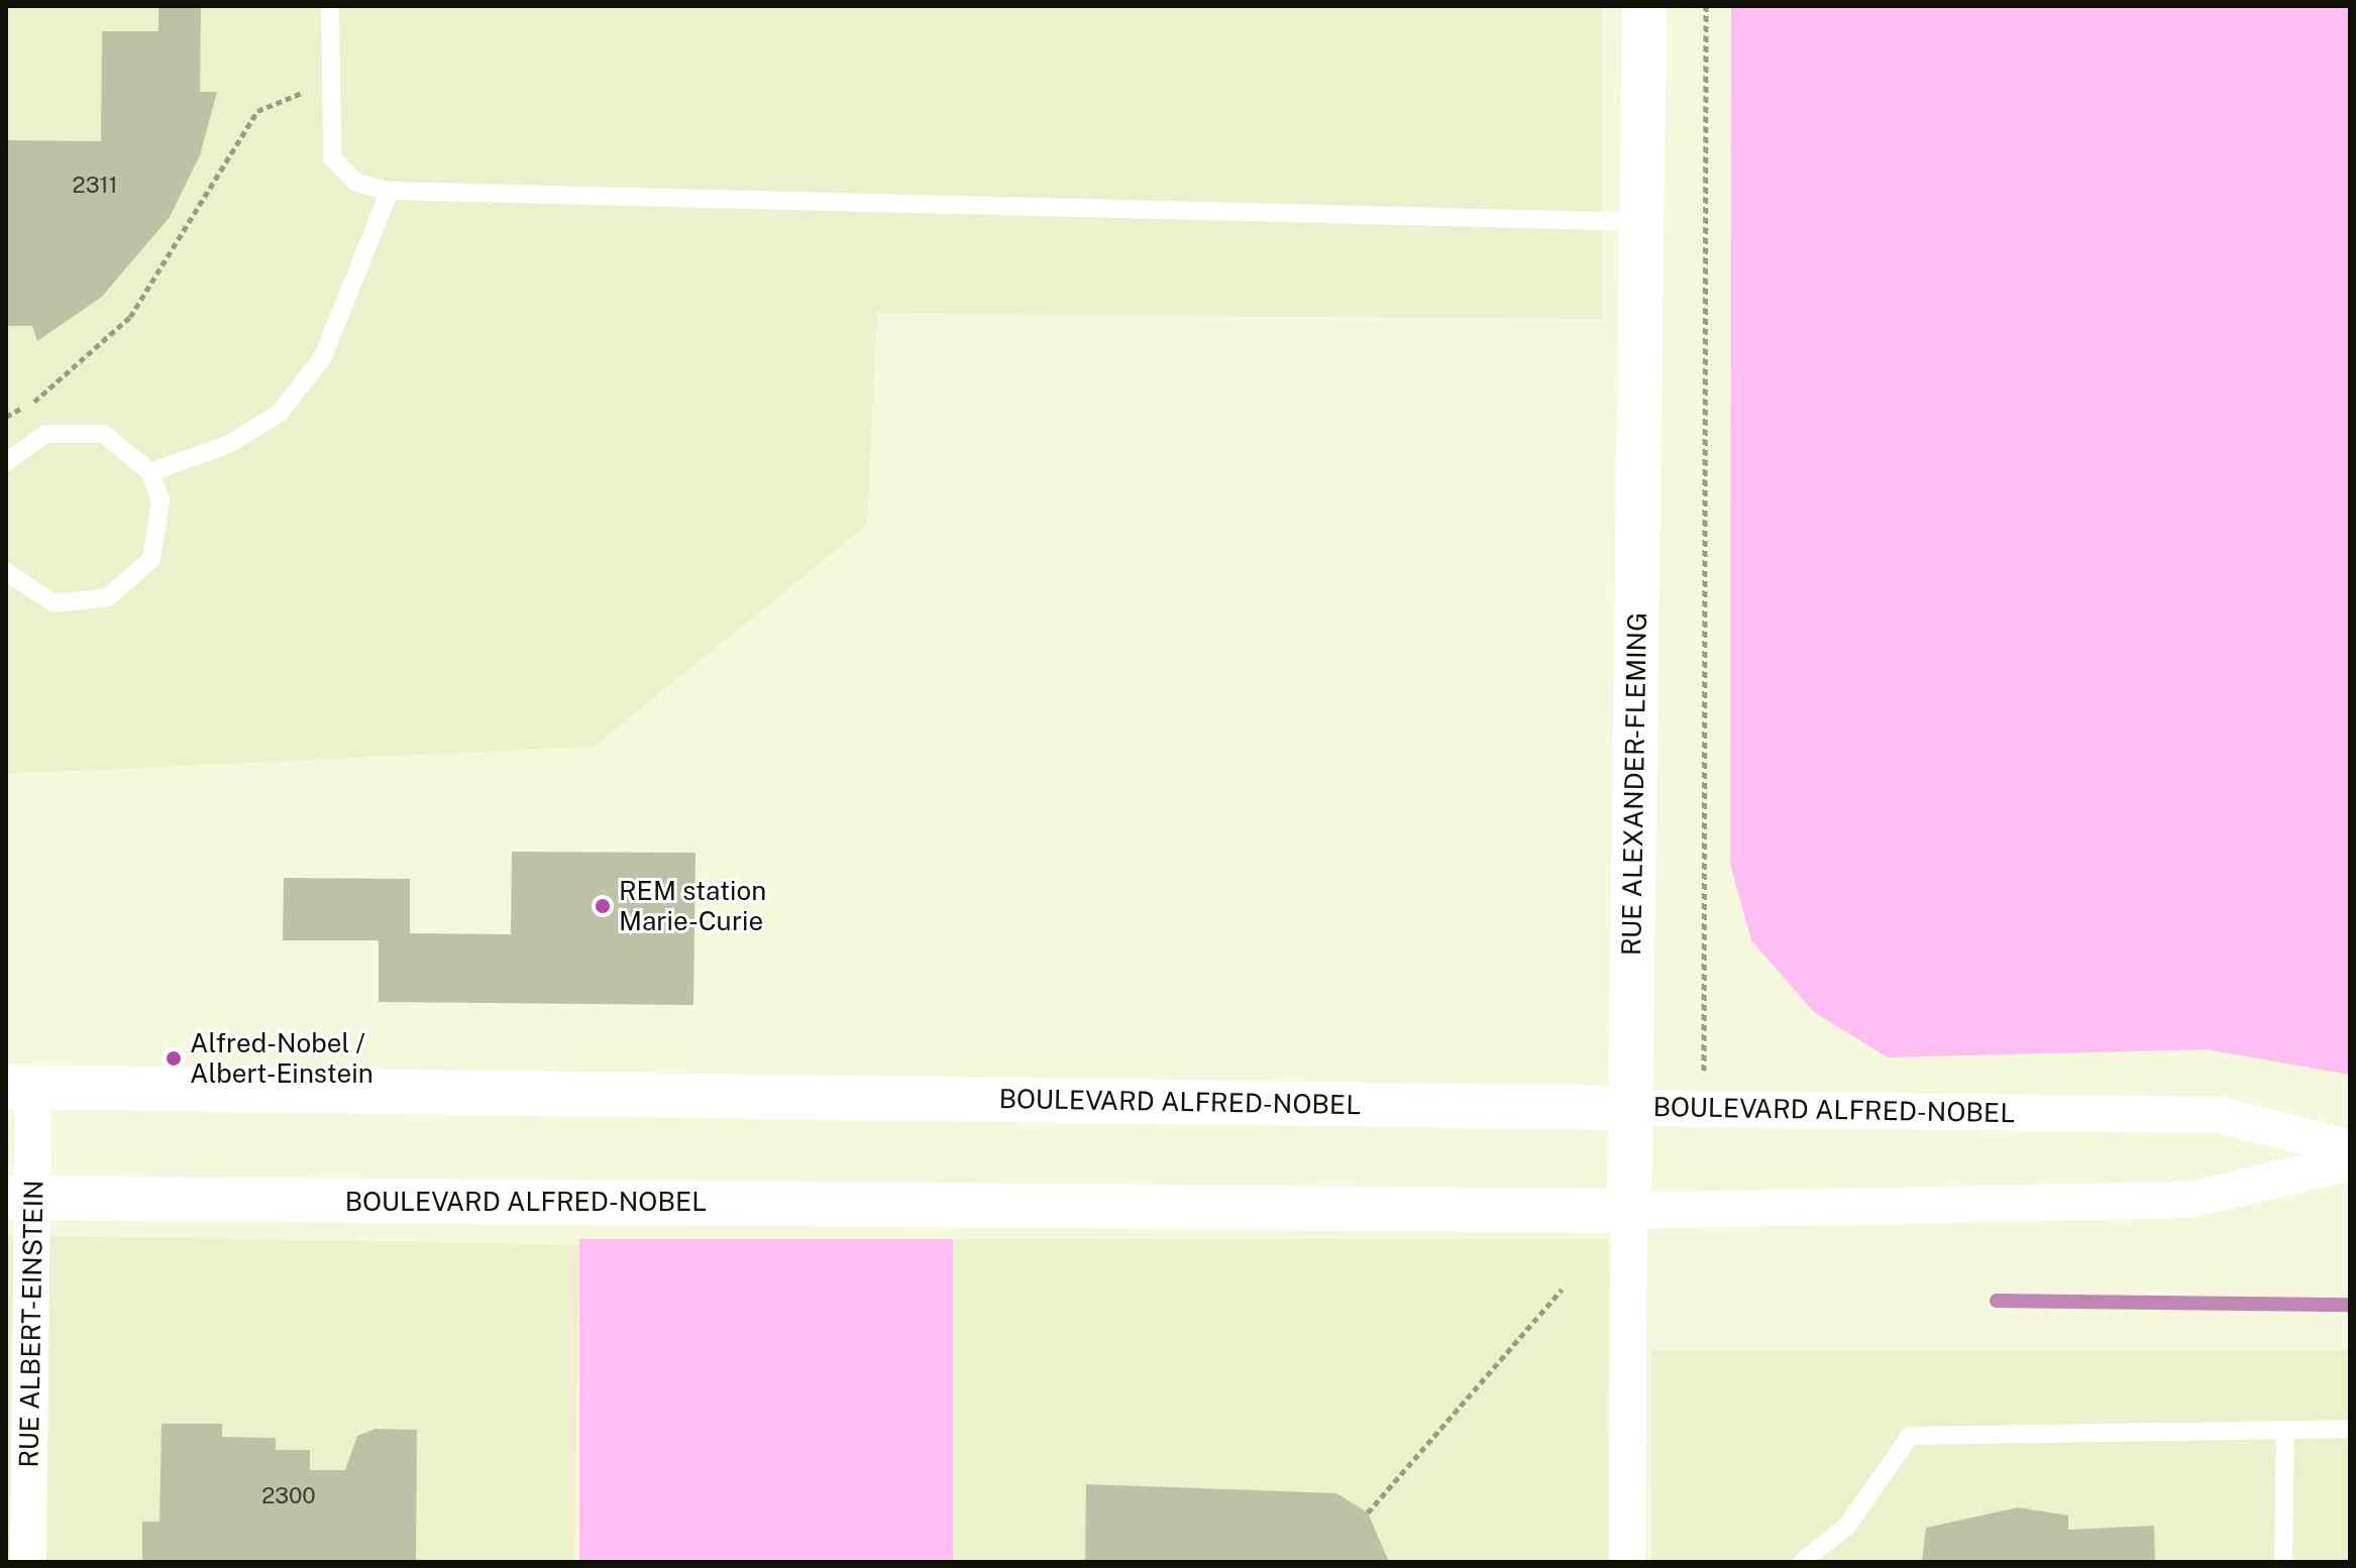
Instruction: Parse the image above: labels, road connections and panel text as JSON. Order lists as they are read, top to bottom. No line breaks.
{"streets":{"street":["RUE ALEXANDER-FLEMING","BOULEVARD ALFRED-NOBEL","RUE ALBERT-EINSTEIN"]},"crossings":[["RUE ALEXANDER-FLEMING","BOULEVARD ALFRED-NOBEL"],["BOULEVARD ALFRED-NOBEL","RUE ALBERT-EINSTEIN"]],"places":["REM station Marie-Curie","Alfred-Nobel / Albert-Einstein"],"house_numbers":["2311","2300"]}
